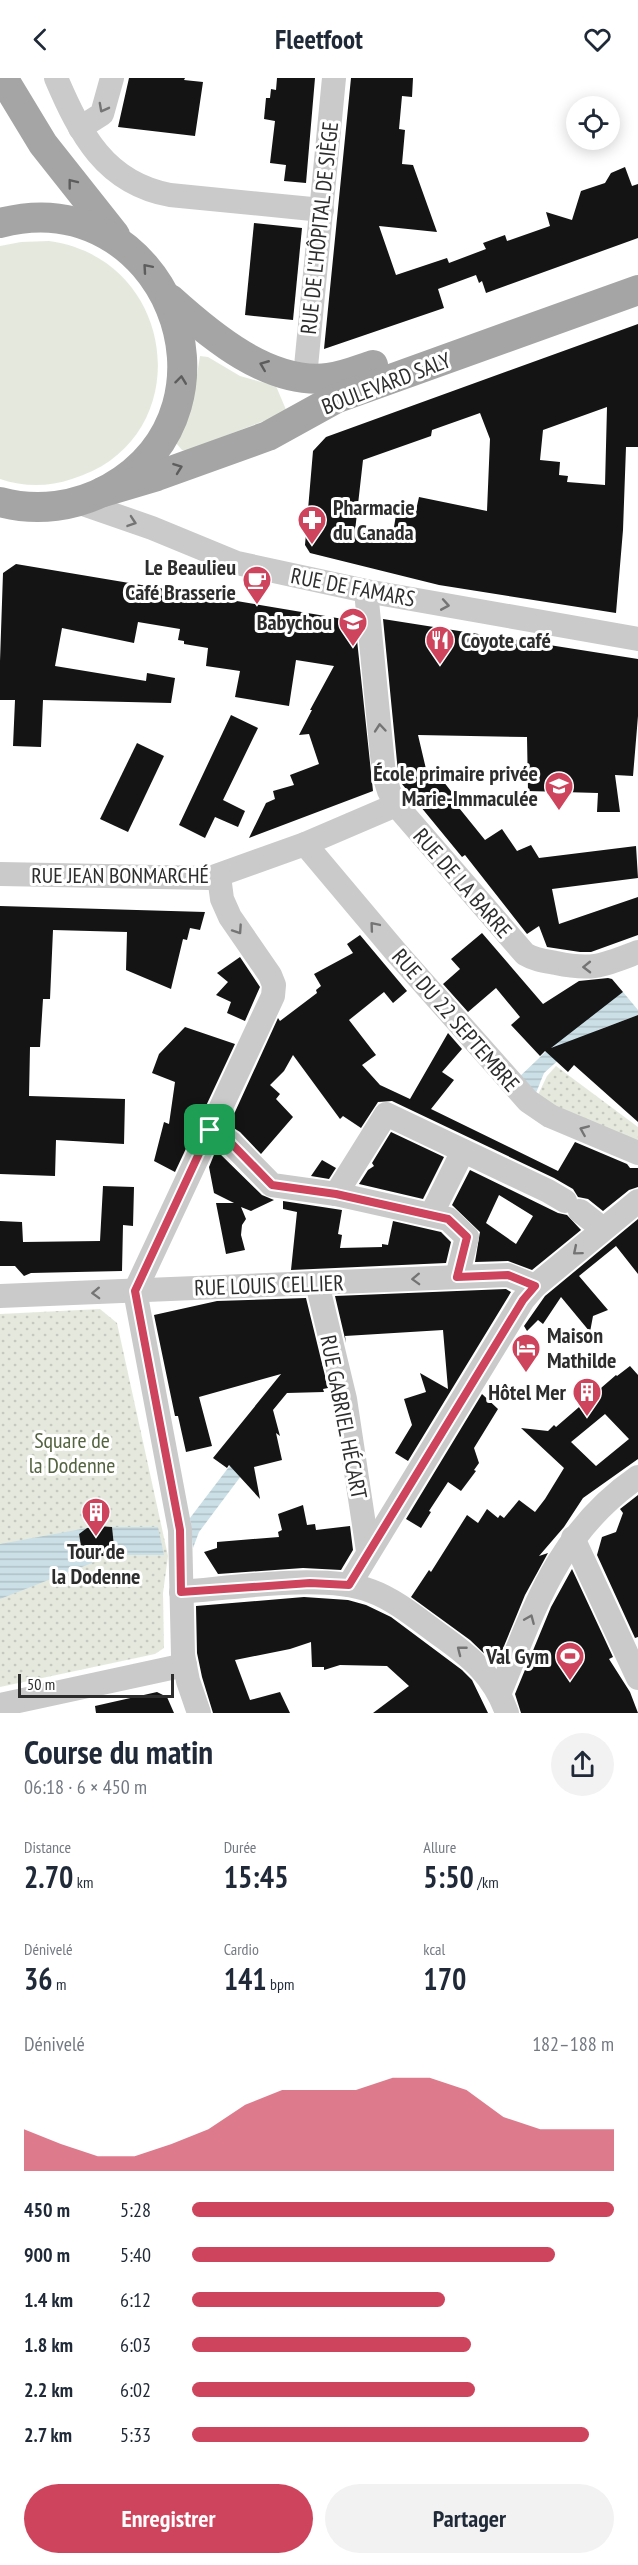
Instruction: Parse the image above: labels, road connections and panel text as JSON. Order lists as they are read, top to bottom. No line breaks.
{"streets":{"main road":["BOULEVARD SALY"],"street":["RUE DE L'HÔPITAL DE SIÈGE","RUE DE FAMARS","RUE JEAN BONMARCHÉ","RUE DE LA BARRE","RUE DU 22 SEPTEMBRE","RUE LOUIS CELLIER","RUE GABRIEL HÉCART"]},"crossings":[["RUE DE L'HÔPITAL DE SIÈGE","BOULEVARD SALY"],["BOULEVARD SALY","RUE DE FAMARS"],["RUE DE FAMARS","RUE DE LA BARRE"],["RUE JEAN BONMARCHÉ","RUE DE LA BARRE"],["RUE JEAN BONMARCHÉ","RUE DU 22 SEPTEMBRE"],["RUE LOUIS CELLIER","RUE GABRIEL HÉCART"]],"one_way":["RUE DE FAMARS","RUE DE LA BARRE"],"parks":["Square de la Dodenne"],"places":{"pharmacy":["Pharmacie du Canada"],"cafe":["Le Beaulieu Café Brasserie"],"school or university":["Babychou","École primaire privée Marie-Immaculée"],"restaurant":["Coyote café"],"hotel":["Maison Mathilde"],"building":["Hôtel Mer","Tour de la Dodenne"],"sports":["Val Gym"]},"scale_bar":"50 m","page":{"header":"Fleetfoot","scale":"50 m","heading":["Course du matin","06:18 · 6 × 450 m"],"stats":[["Distance","2.70 km"],["Durée","15:45"],["Allure","5:50 /km"],["Dénivelé","36 m"],["Cardio","141 bpm"],["kcal","170"]],"chart":["Dénivelé","182–188 m"],"list":[{"name":"450 m","note":"5:28"},{"name":"900 m","note":"5:40"},{"name":"1.4 km","note":"6:12"},{"name":"1.8 km","note":"6:03"},{"name":"2.2 km","note":"6:02"},{"name":"2.7 km","note":"5:33"}],"buttons":["Enregistrer","Partager"]}}
